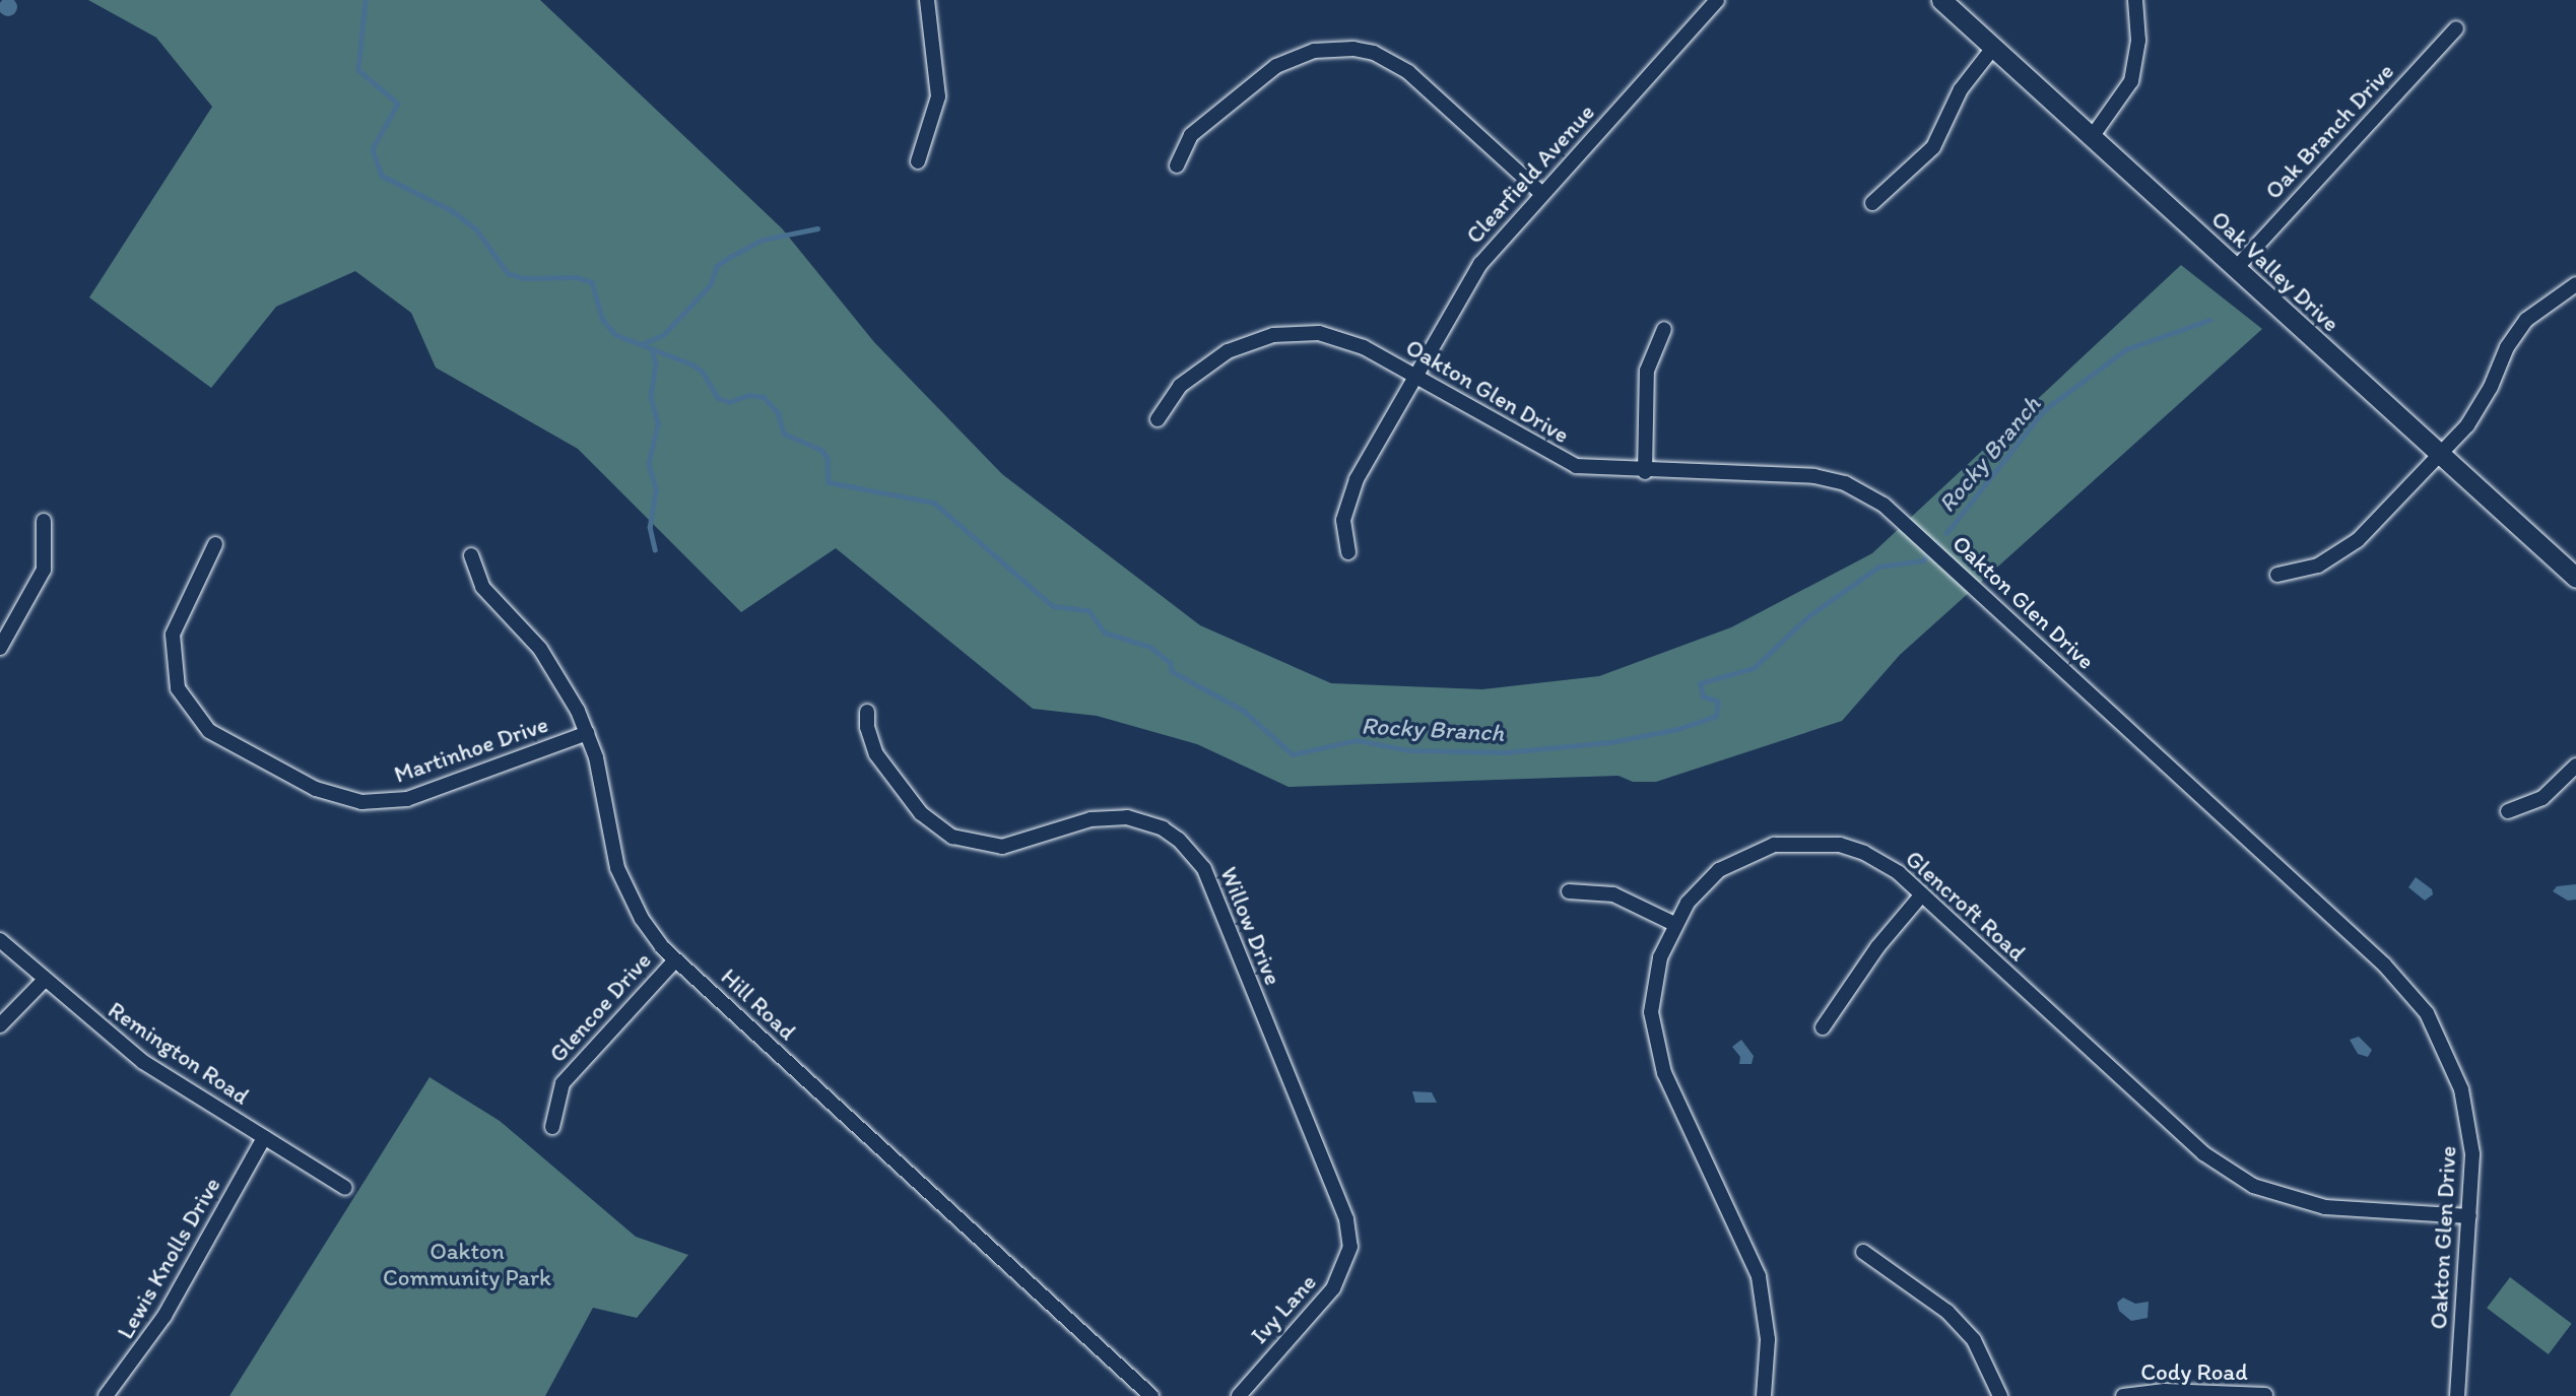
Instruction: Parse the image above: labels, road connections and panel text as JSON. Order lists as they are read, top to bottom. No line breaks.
{"streets":{"street":["Oak Branch Drive","Clearfield Avenue","Oak Valley Drive","Oakton Glen Drive","Martinhoe Drive","Glencroft Road","Willow Drive","Hill Road","Glencoe Drive","Remington Road","Lewis Knolls Drive","Ivy Lane","Cody Road"]},"crossings":[["Oak Branch Drive","Oak Valley Drive"],["Clearfield Avenue","Oakton Glen Drive"],["Oakton Glen Drive","Glencroft Road"],["Martinhoe Drive","Hill Road"],["Willow Drive","Ivy Lane"],["Hill Road","Glencoe Drive"],["Remington Road","Lewis Knolls Drive"]],"water":["Rocky Branch"],"parks":["Oakton Community Park"]}
